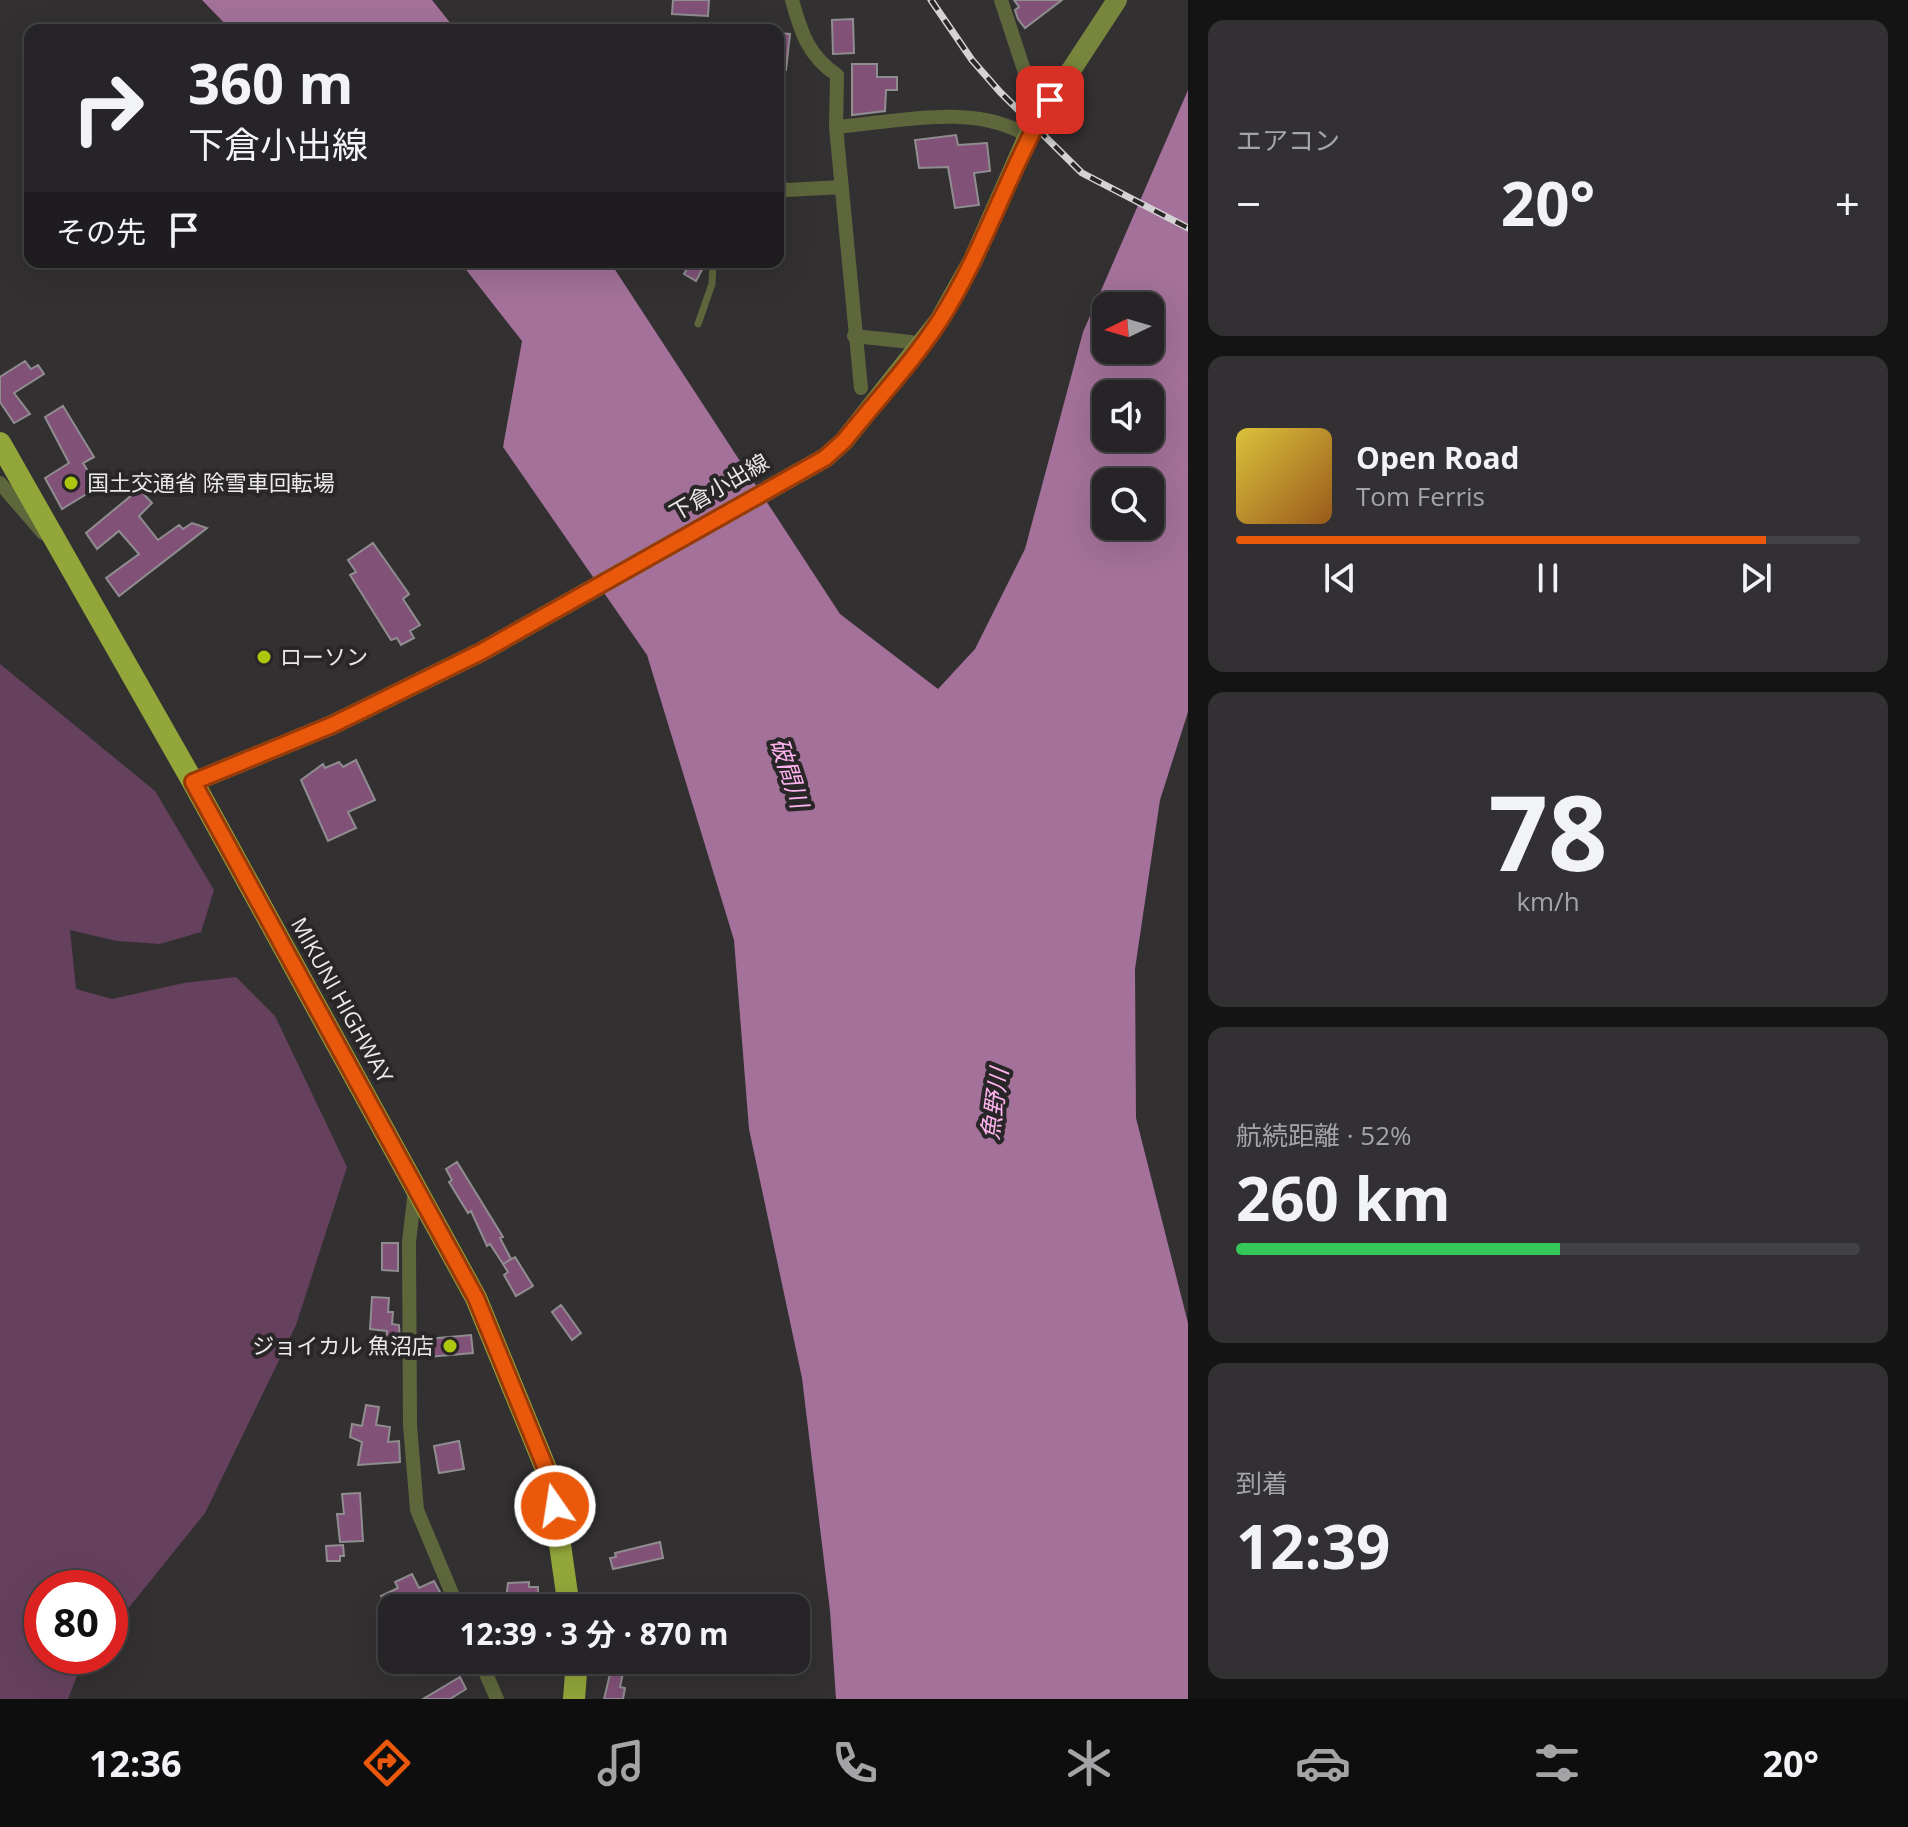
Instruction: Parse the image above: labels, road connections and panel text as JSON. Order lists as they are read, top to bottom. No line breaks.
{"streets":{"highway":["MIKUNI HIGHWAY"],"main road":["下倉小出線"]},"crossings":[["下倉小出線","MIKUNI HIGHWAY"]],"water":["破間川","魚野川"],"places":["国土交通省 除雪車回転場","ローソン","ジョイカル 魚沼店"],"north":"left","page":{"tile":["エアコン",["78","km/h"],["航続距離 · 52%","260 km"],["到着","12:39"]],"turn":["360 m","下倉小出線"],"heat":["−","20°","+"],"then":"その先","song":["Open Road","Tom Ferris"],"limit":"80","trip":"12:39 · 3 分 · 870 m","tabs":["12:36","20°"]}}
